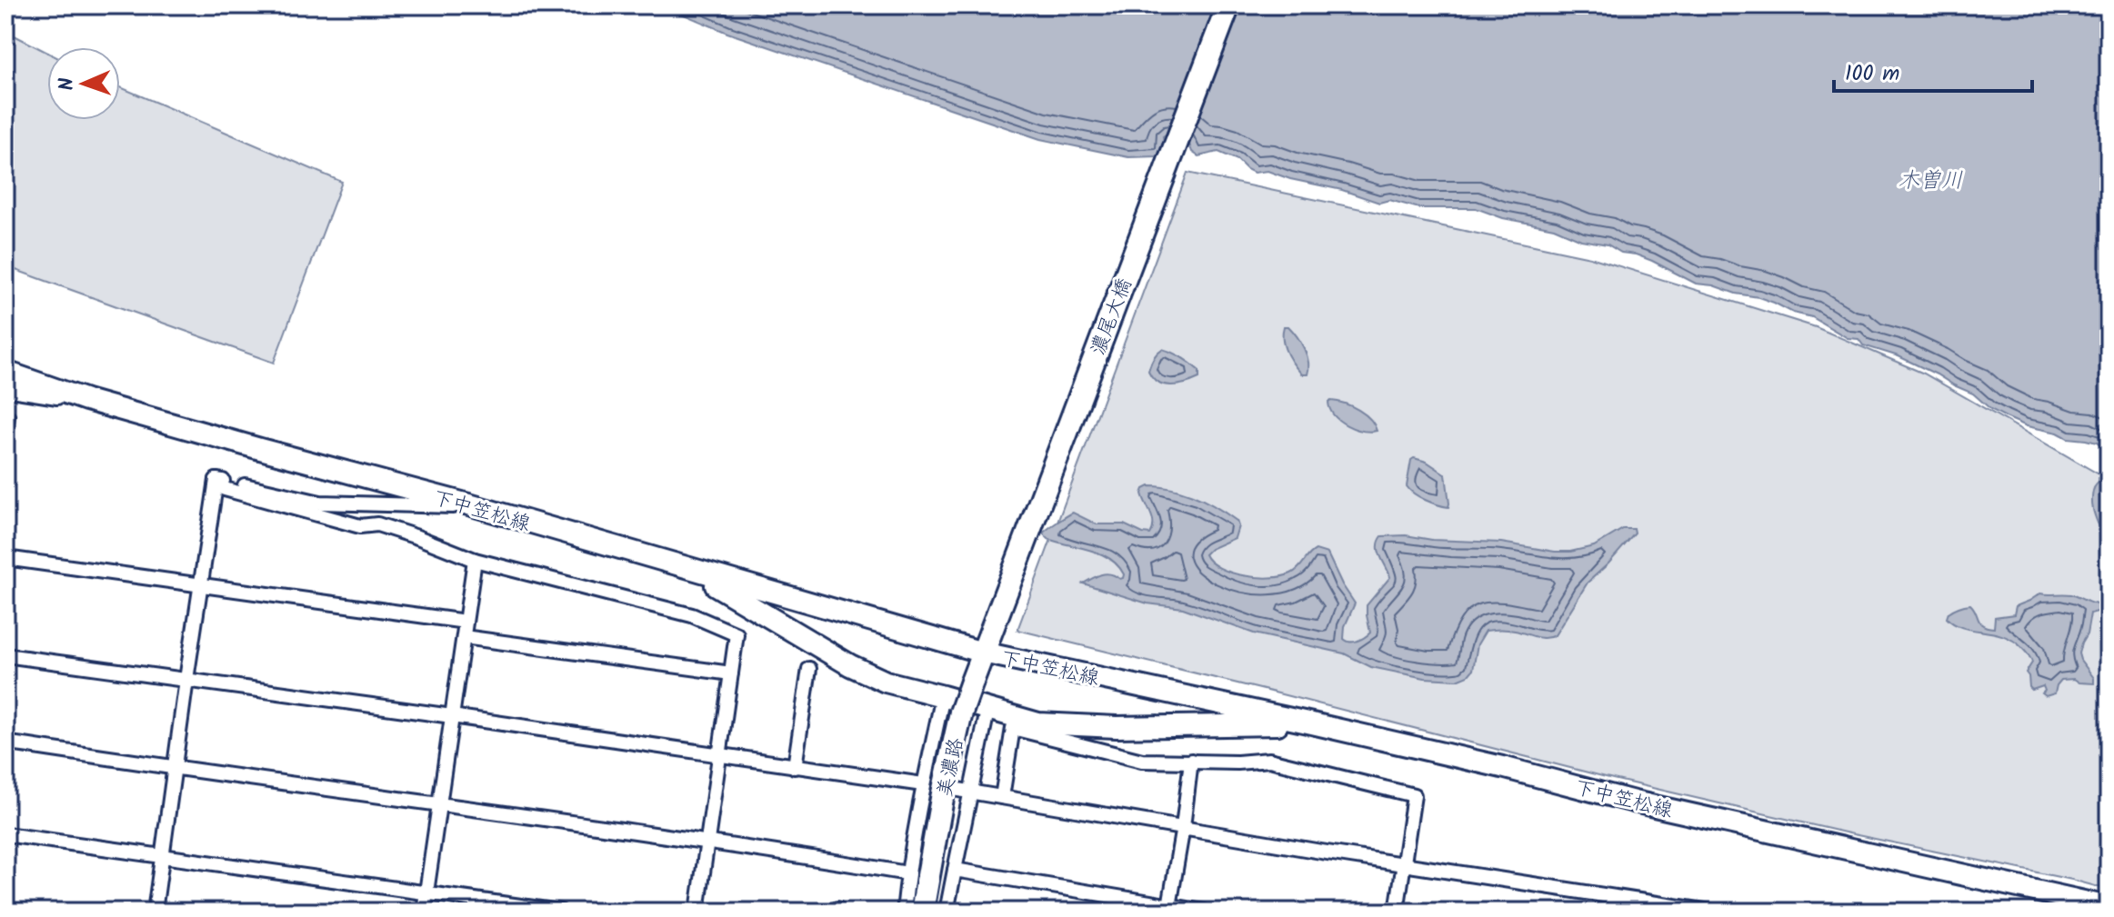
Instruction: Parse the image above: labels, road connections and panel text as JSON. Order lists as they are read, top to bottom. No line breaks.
{"streets":{"main road":["濃尾大橋","下中笠松線","美濃路"]},"crossings":[["濃尾大橋","美濃路"],["下中笠松線","美濃路"]],"water":["木曽川"],"scale_bar":"100 m","north":"left"}
